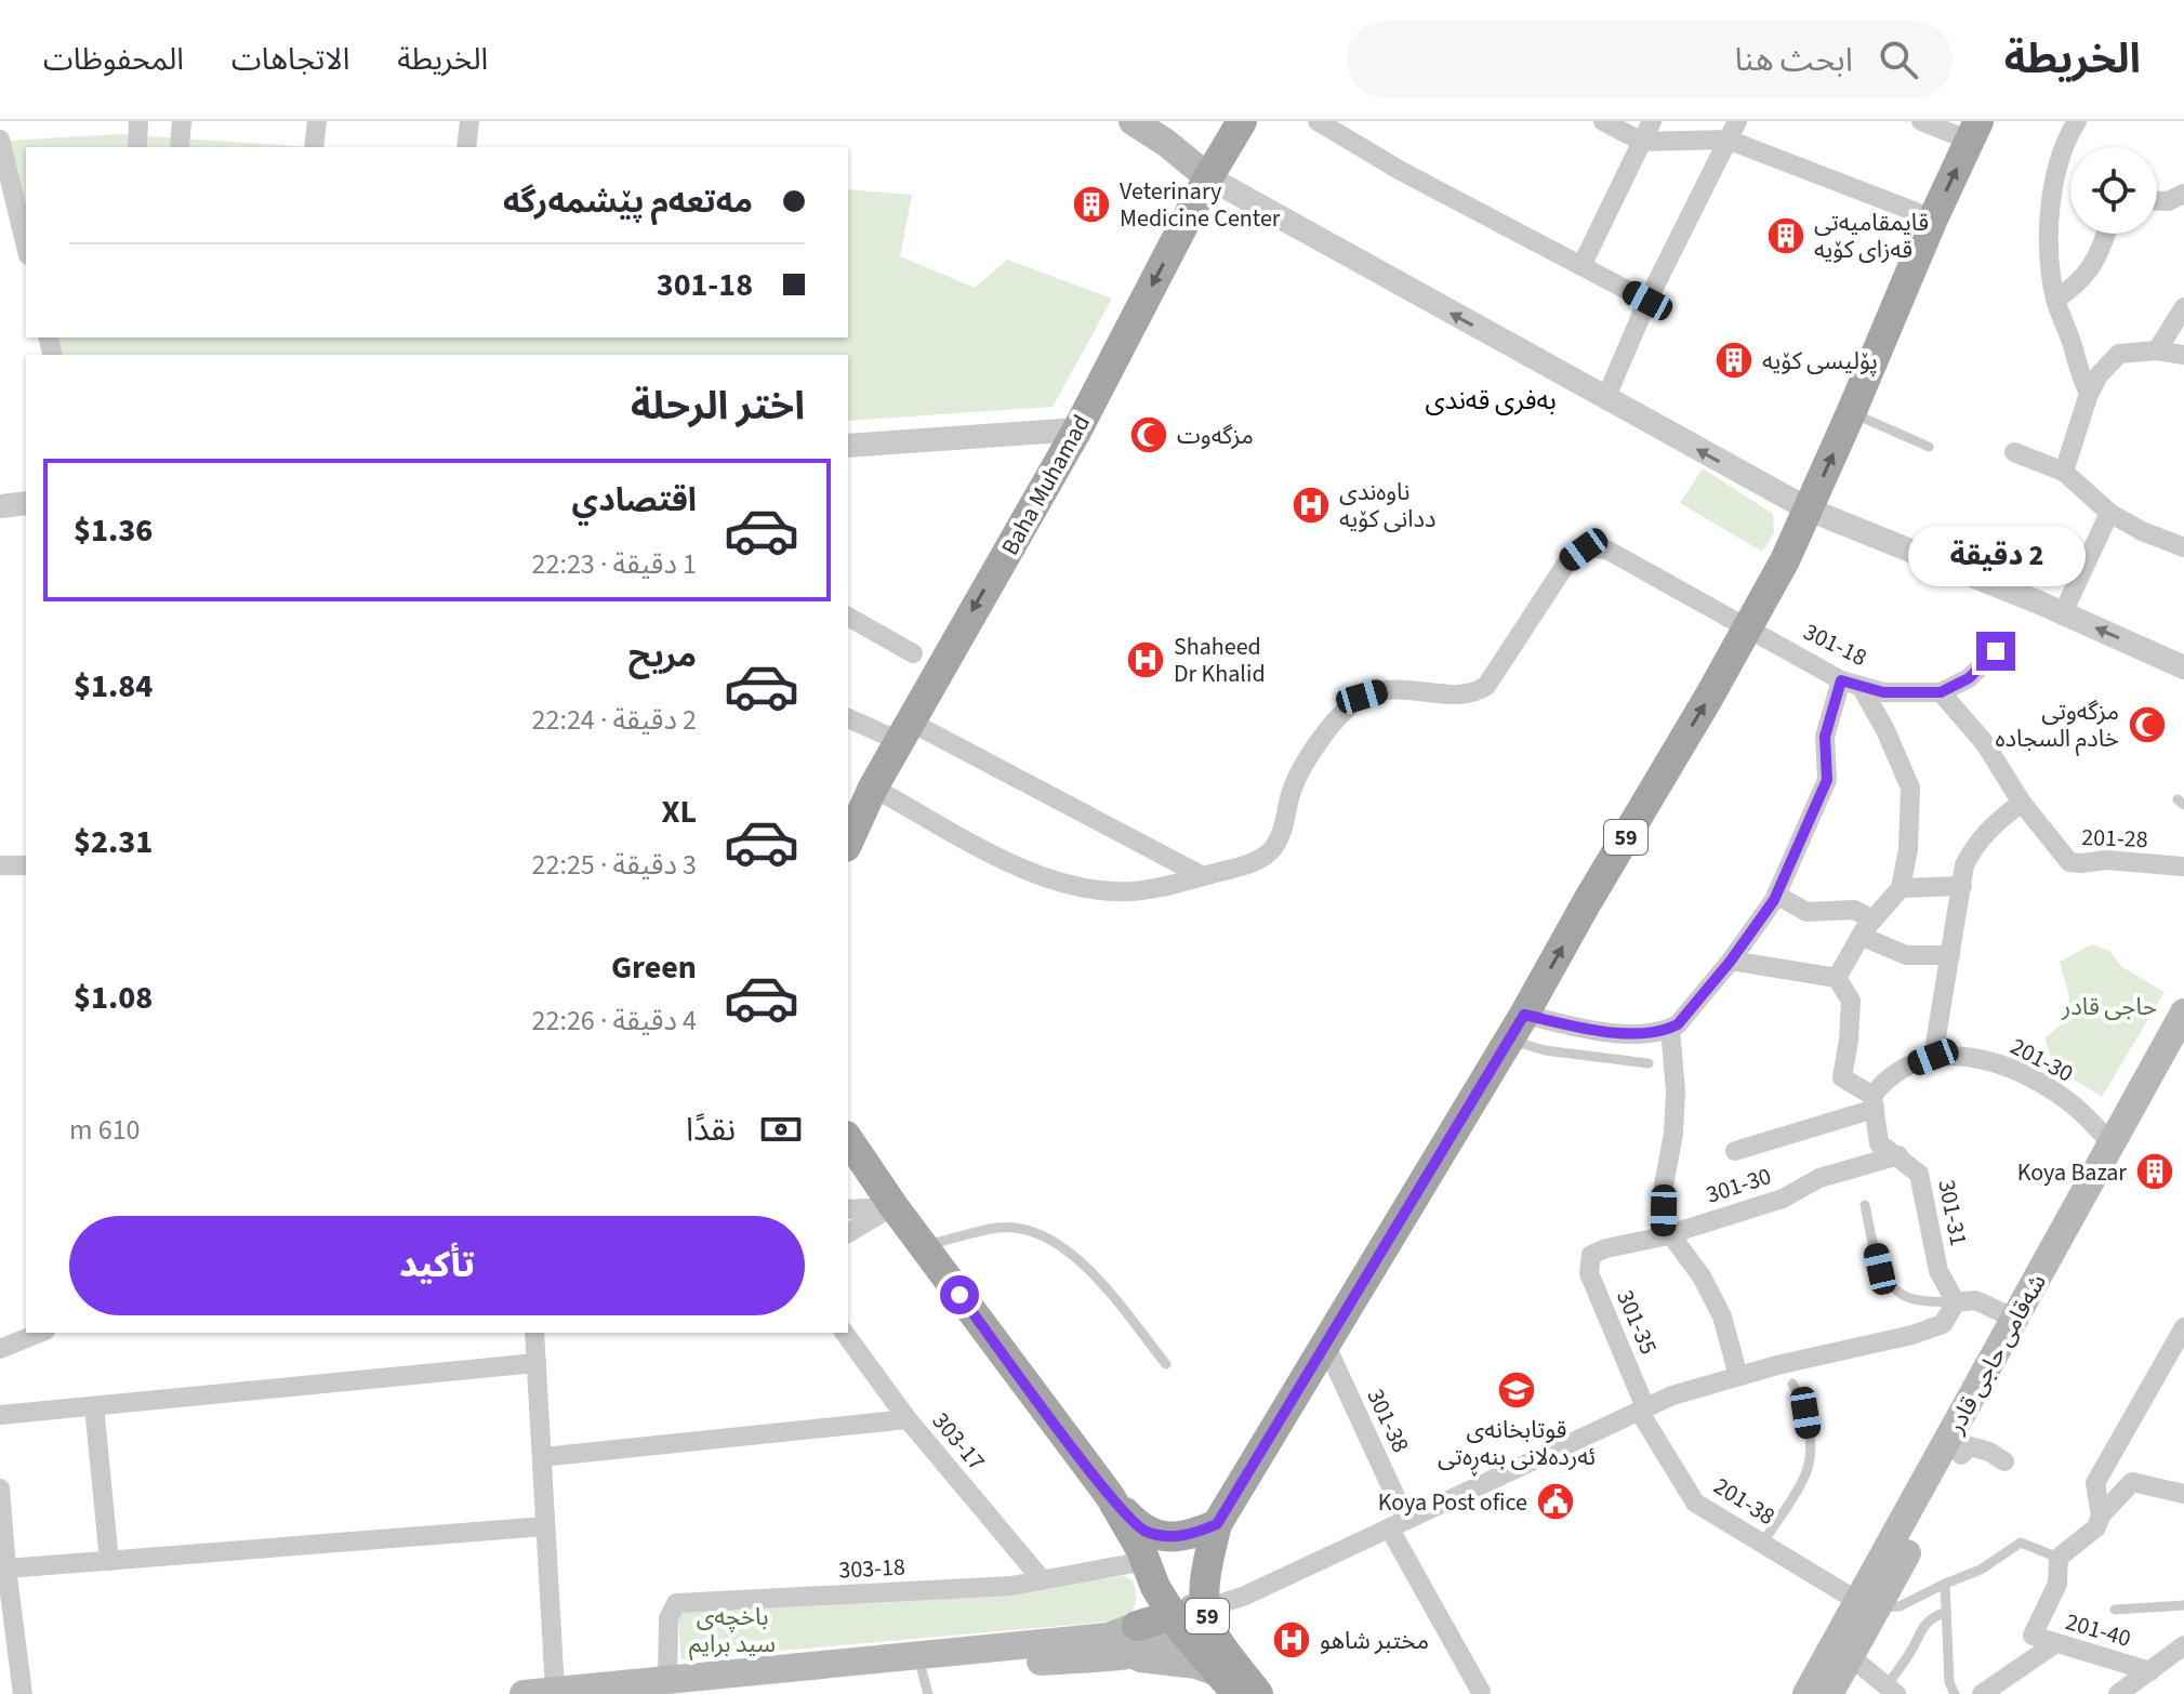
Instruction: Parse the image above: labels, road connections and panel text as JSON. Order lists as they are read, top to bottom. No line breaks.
{"streets":{"main road":["Baha Muhamad","59","شەقامی حاجی قادر"],"street":["301-18","201-28","201-30","301-30","301-31","301-35","301-38","303-17","201-38","303-18","201-40"]},"crossings":[["301-18","59"],["301-18","201-28"],["59","301-38"],["59","303-18"],["201-30","شەقامی حاجی قادر"],["301-30","301-31"],["301-30","301-35"],["301-35","201-38"],["شەقامی حاجی قادر","201-38"],["303-17","303-18"]],"one_way":["Baha Muhamad"],"districts":["بەفری قەندی"],"parks":["حاجی قادر","باخچه‌ی سید برایم"],"places":{"building":["Veterinary Medicine Center","قایمقامیه‌تی قه‌زای كۆیه‌","پۆلیسی كۆیه‌","Koya Bazar"],"mosque":["مزگه‌وت","مزگه‌وتی خادم السجاده"],"hospital":["ناوەندی ددانی کۆیە","Shaheed Dr Khalid","مختبر شاهو"],"school or university":["قوتابخانه‌ی ئه‌رده‌لانی بنه‌ڕه‌تی"],"public building":["Koya Post ofice"]},"page":{"header":"الخريطة","search":"ابحث هنا","nav":["الخريطة","الاتجاهات","المحفوظات"],"banner":["مەتعەم پێشمەرگە","301-18"],"heading":"اختر الرحلة","list":[{"name":"اقتصادي","note":"1 دقيقة · 22:23","value":"$1.36"},{"name":"مريح","note":"2 دقيقة · 22:24","value":"$1.84"},{"name":"XL","note":"3 دقيقة · 22:25","value":"$2.31"},{"name":"Green","note":"4 دقيقة · 22:26","value":"$1.08"}],"bubble":"2 دقيقة","pay":["نقدًا","610 m"],"buttons":"تأكيد"}}
